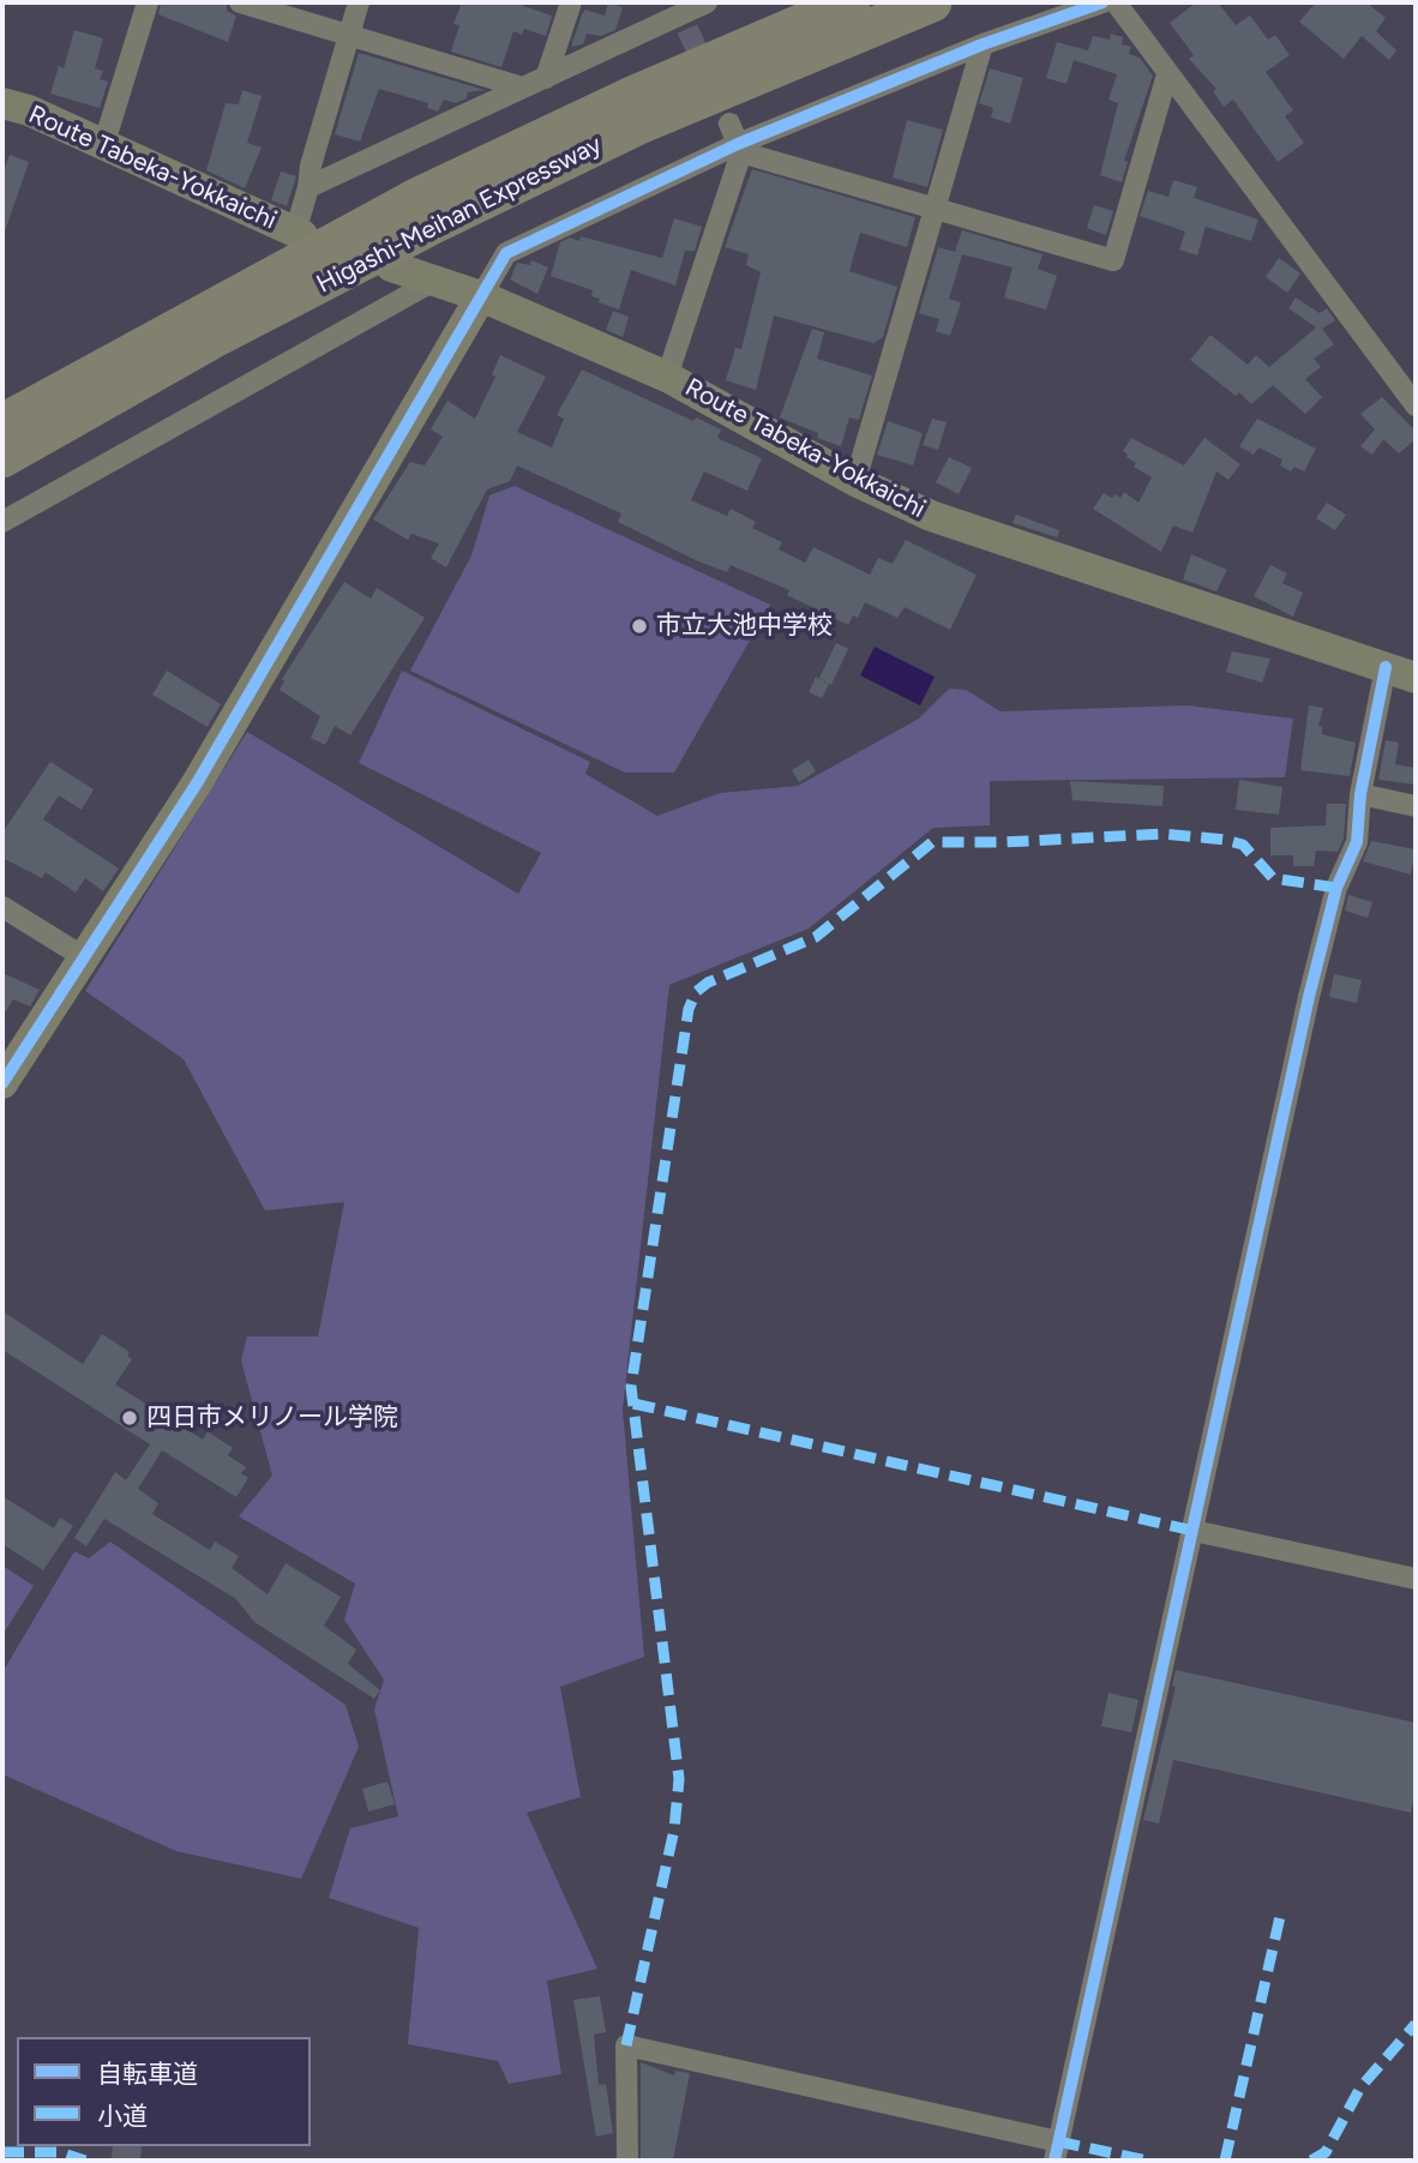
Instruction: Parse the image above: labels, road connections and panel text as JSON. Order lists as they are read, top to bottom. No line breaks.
{"streets":{"highway":["Higashi-Meihan Expressway"],"main road":["Route Tabeka-Yokkaichi"]},"places":["市立大池中学校","四日市メリノール学院"],"legend":["自転車道","小道"]}
